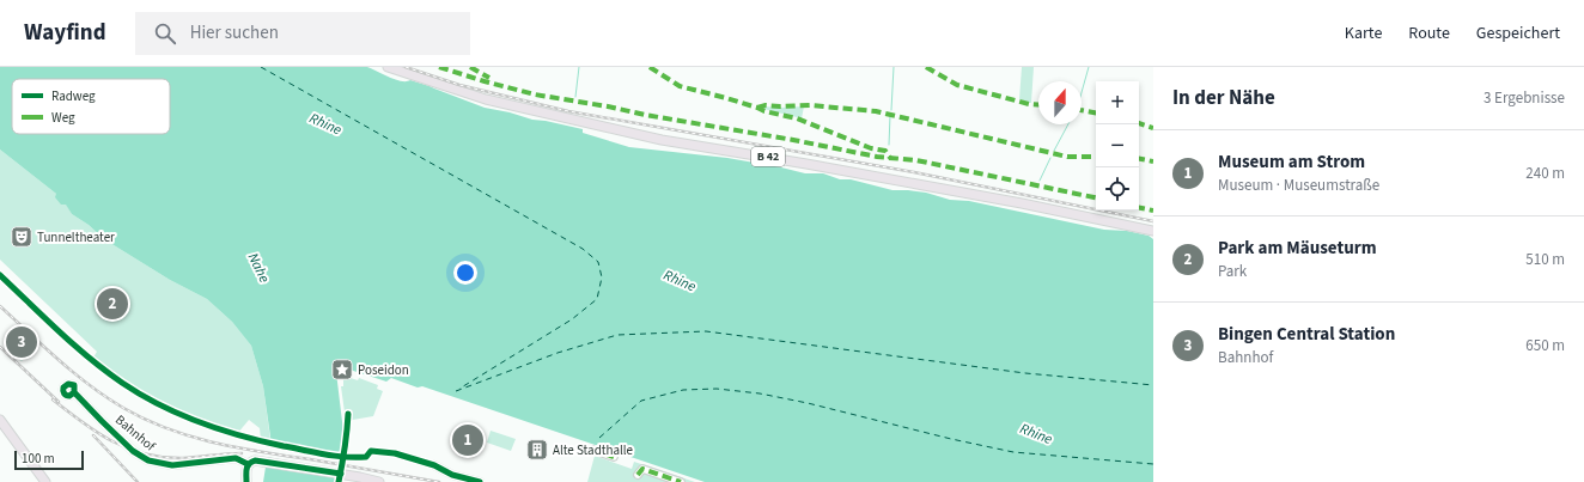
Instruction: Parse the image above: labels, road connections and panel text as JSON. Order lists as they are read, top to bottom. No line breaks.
{"streets":{"main road":["B 42"],"street":["Bahnhof"]},"water":["Rhine","Nahe"],"places":{"theatre":["Tunneltheater"],"place":["Poseidon"],"building":["Alte Stadthalle"]},"legend":["Radweg","Weg"],"scale_bar":"100 m","north":"top","page":{"header":"Wayfind","search":"Hier suchen","nav":["Karte","Route","Gespeichert"],"heading":["In der Nähe","3 Ergebnisse"],"map_buttons":["+","−"],"list":[{"mark":"1","name":"Museum am Strom","note":"Museum · Museumstraße","value":"240 m"},{"mark":"2","name":"Park am Mäuseturm","note":"Park","value":"510 m"},{"mark":"3","name":"Bingen Central Station","note":"Bahnhof","value":"650 m"}],"pins":["2","3","1"],"scale":"100 m"}}
